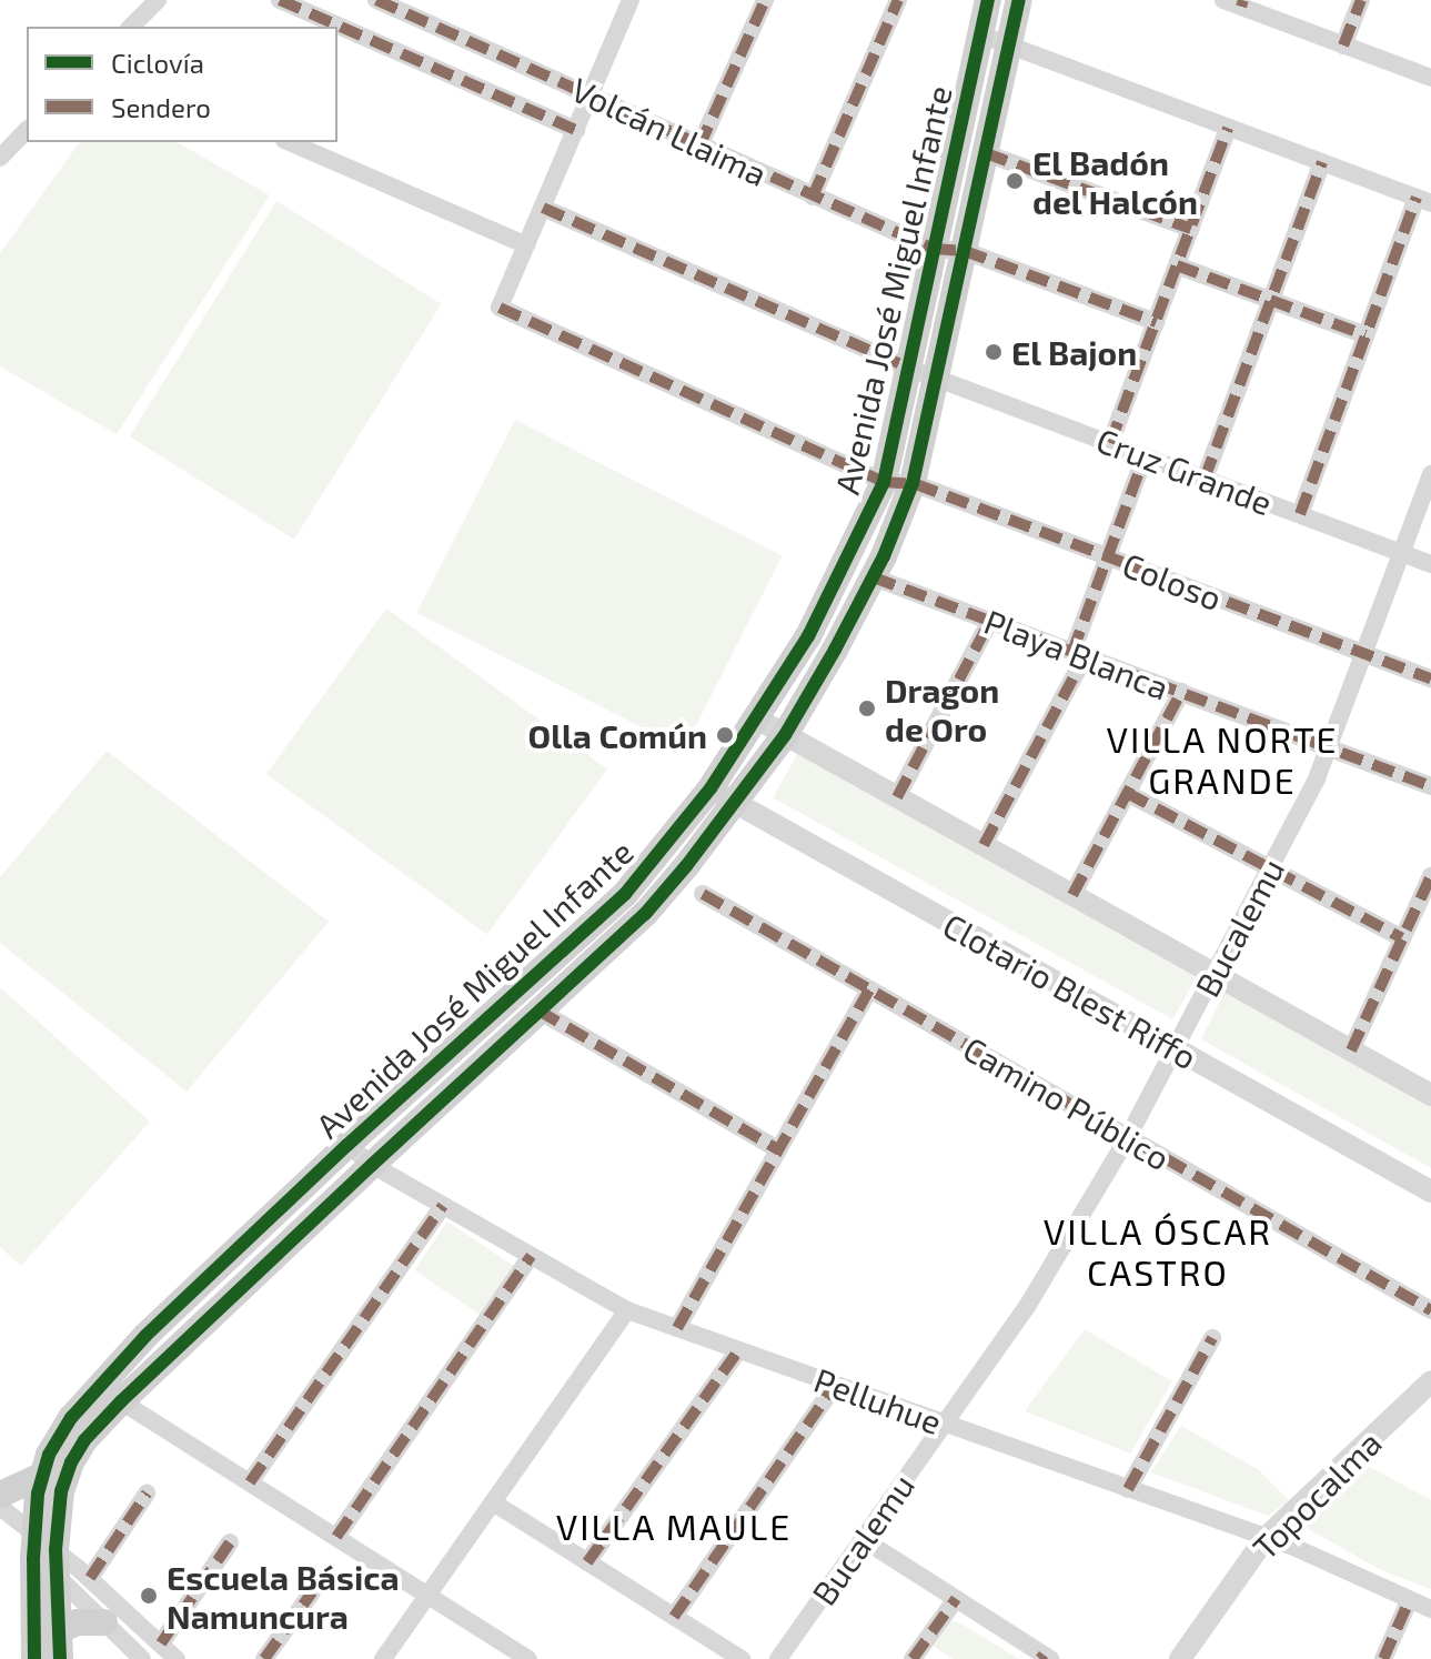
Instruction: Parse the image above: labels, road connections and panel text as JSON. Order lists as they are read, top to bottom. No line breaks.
{"streets":{"main road":["Avenida José Miguel Infante"],"street":["Volcán Llaima","Cruz Grande","Coloso","Playa Blanca","Bucalemu","Clotario Blest Riffo","Camino Público","Pelluhue","Topocalma"]},"crossings":[["Volcán Llaima","Avenida José Miguel Infante"],["Avenida José Miguel Infante","Cruz Grande"],["Avenida José Miguel Infante","Coloso"],["Avenida José Miguel Infante","Playa Blanca"],["Avenida José Miguel Infante","Clotario Blest Riffo"],["Avenida José Miguel Infante","Pelluhue"],["Cruz Grande","Bucalemu"],["Coloso","Bucalemu"],["Playa Blanca","Bucalemu"],["Bucalemu","Clotario Blest Riffo"],["Bucalemu","Camino Público"],["Bucalemu","Pelluhue"],["Pelluhue","Topocalma"]],"districts":["VILLA NORTE GRANDE","VILLA ÓSCAR CASTRO","VILLA MAULE"],"places":["El Badón del Halcón","El Bajon","Dragon de Oro","Olla Común","Escuela Básica Namuncura"],"legend":["Ciclovía","Sendero"]}
